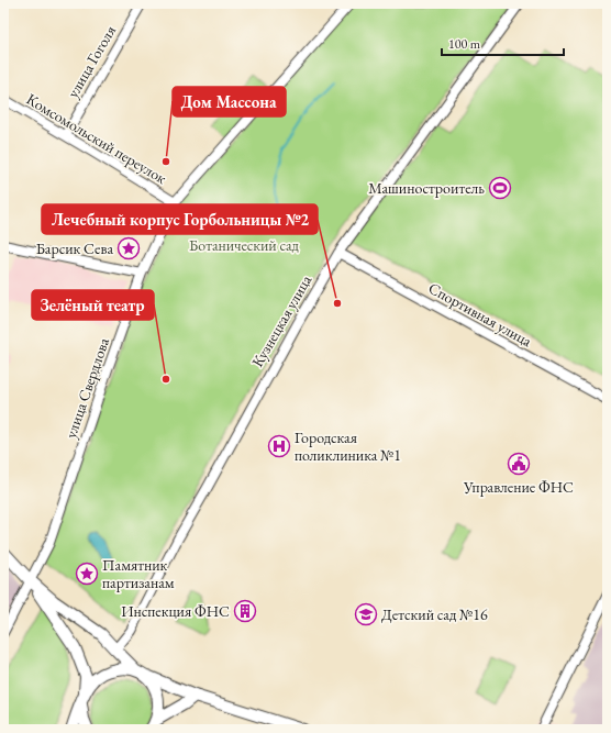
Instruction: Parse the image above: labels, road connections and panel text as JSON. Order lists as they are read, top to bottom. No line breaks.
{"streets":{"street":["улица Гоголя","Комсомольский переулок","Спортивная улица","Кузнецкая улица","улица Свердлова"]},"crossings":[["улица Гоголя","Комсомольский переулок"],["Комсомольский переулок","улица Свердлова"],["Спортивная улица","Кузнецкая улица"]],"parks":["Ботанический сад"],"places":{"other":["Дом Масcона","Лечебный корпус Горбольницы №2","Зелёный театр"],"sports":["Машиностроитель"],"place":["Барсик Сева","Памятник партизанам"],"hospital":["Городская поликлиника №1"],"public building":["Управление ФНС"],"building":["Инспекция ФНС"],"school or university":["Детский сад №16"]},"scale_bar":"100 m"}
